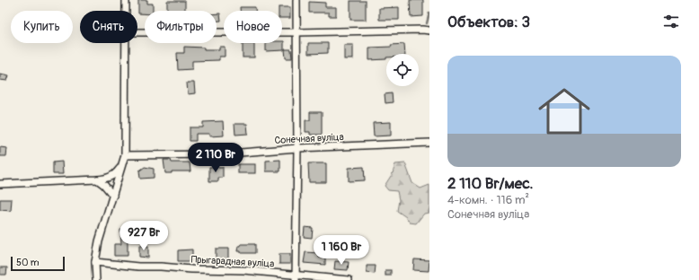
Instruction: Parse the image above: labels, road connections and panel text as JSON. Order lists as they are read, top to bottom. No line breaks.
{"streets":{"street":["Сонечная вуліца","Прыгарадная вуліца"]},"scale_bar":"50 m","page":{"heading":"Объектов: 3","chip":["Купить","Снять","Фильтры","Новое"],"list":[{"name":"2 110 Br/мес.","note":"4-комн. · 116 m² · Сонечная вуліца"}],"price":["2 110 Br","927 Br","1 160 Br"],"scale":"50 m"}}
